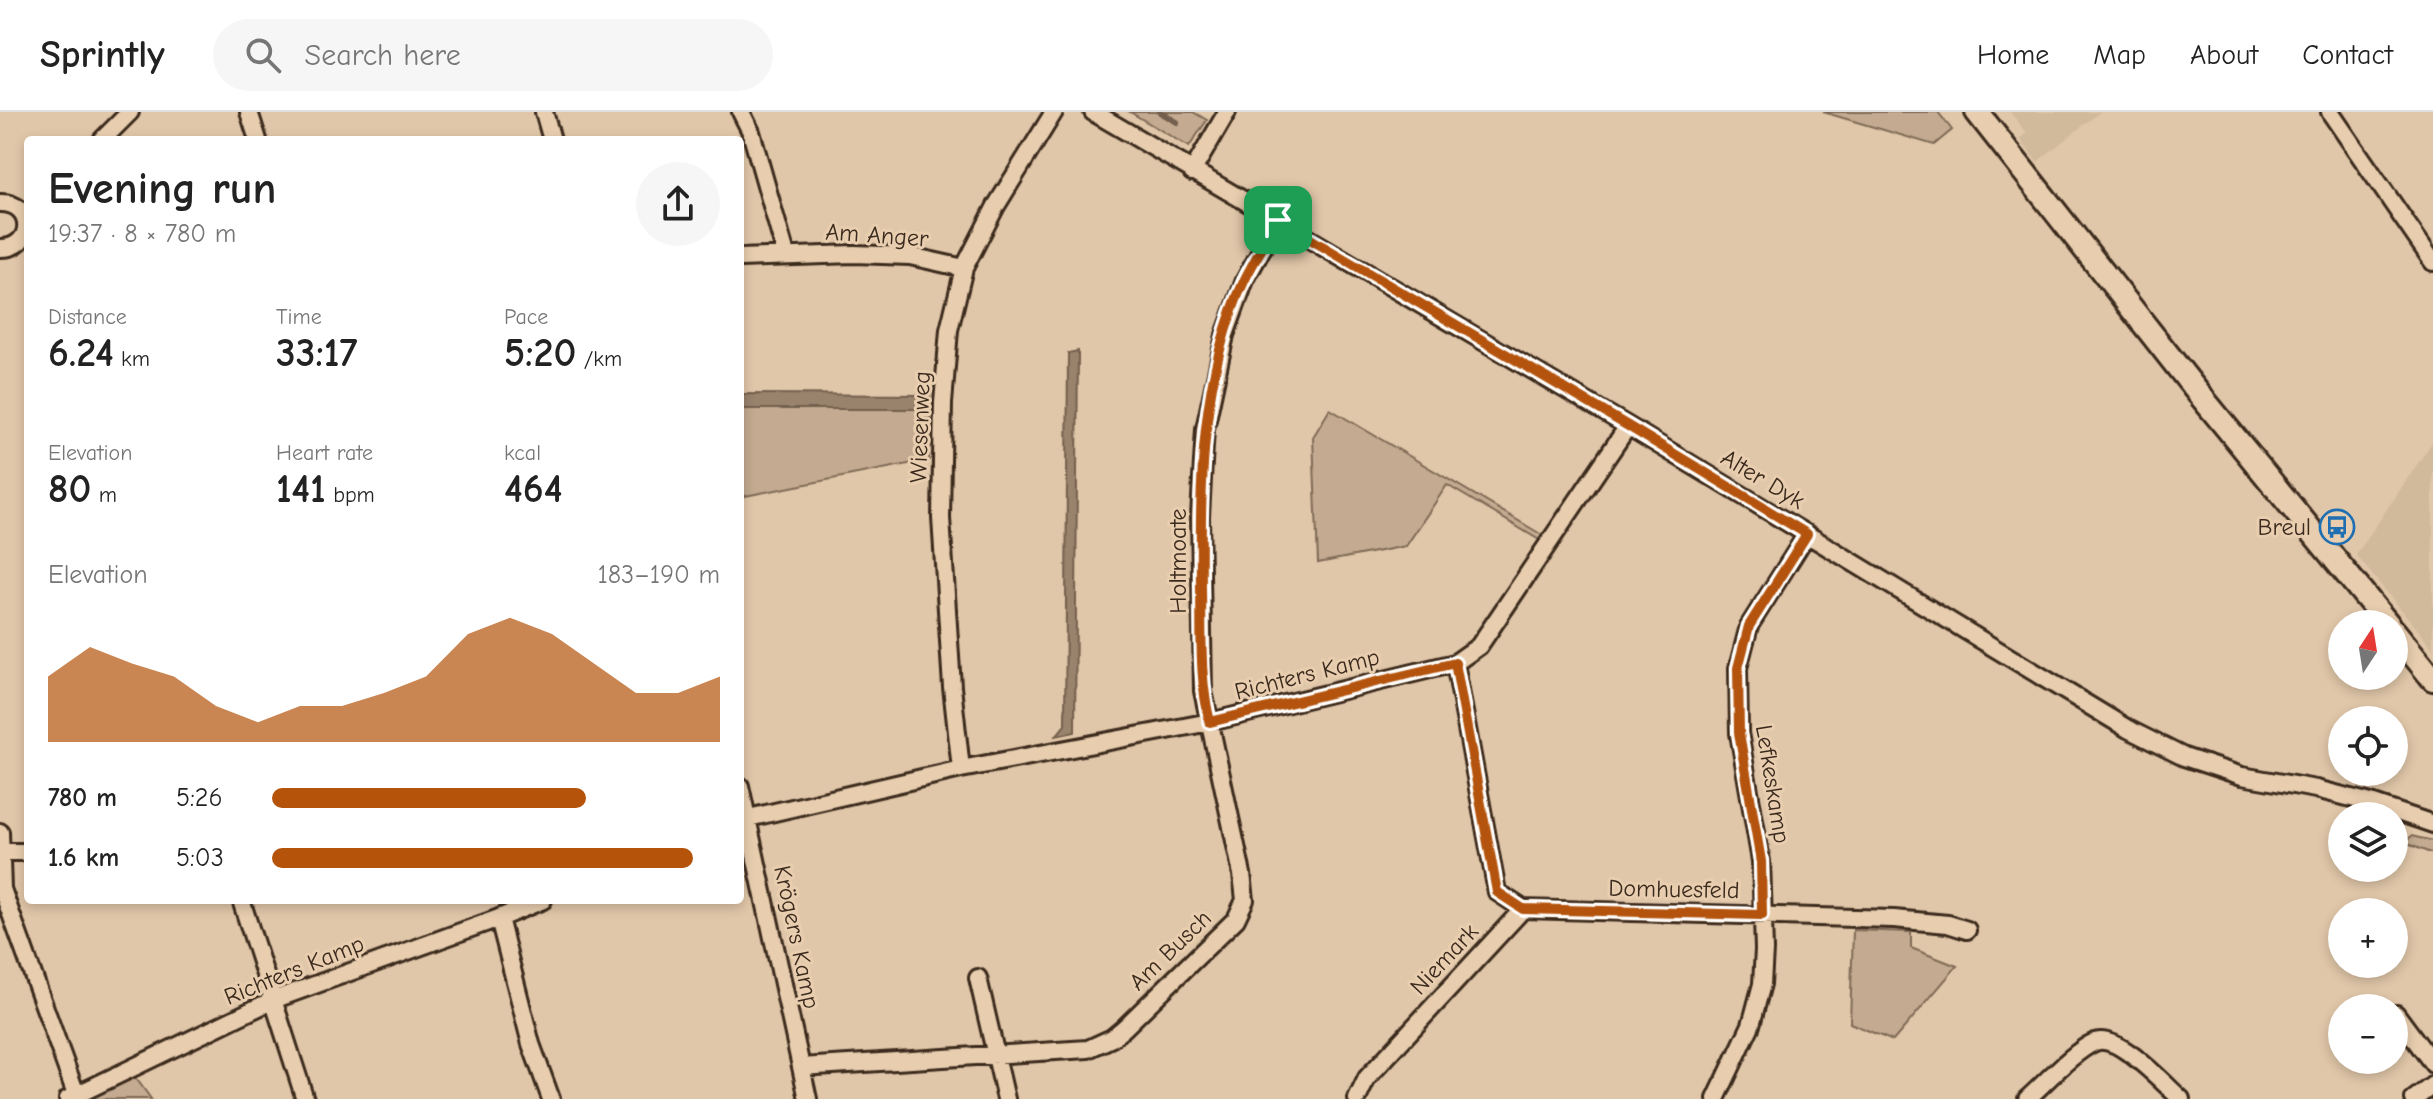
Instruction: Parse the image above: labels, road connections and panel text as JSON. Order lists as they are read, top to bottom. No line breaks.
{"streets":{"street":["Am Anger","Wiesenweg","Alter Dyk","Holtmoate","Richters Kamp","Lefkeskamp","Domhuesfeld","Krögers Kamp","Am Busch","Niemark"]},"crossings":[["Am Anger","Wiesenweg"],["Wiesenweg","Richters Kamp"],["Alter Dyk","Holtmoate"],["Alter Dyk","Richters Kamp"],["Alter Dyk","Lefkeskamp"],["Holtmoate","Richters Kamp"],["Holtmoate","Am Busch"],["Richters Kamp","Krögers Kamp"],["Richters Kamp","Am Busch"],["Lefkeskamp","Domhuesfeld"],["Domhuesfeld","Niemark"],["Krögers Kamp","Am Busch"]],"places":{"bus stop":["Breul"]},"north":"top","page":{"header":"Sprintly","search":"Search here","nav":["Home","Map","About","Contact"],"heading":["Evening run","19:37 · 8 × 780 m"],"stats":[["Distance","6.24 km"],["Time","33:17"],["Pace","5:20 /km"],["Elevation","80 m"],["Heart rate","141 bpm"],["kcal","464"]],"chart":["Elevation","183–190 m"],"map_buttons":["+","−"],"list":[{"name":"780 m","note":"5:26"},{"name":"1.6 km","note":"5:03"}]}}
